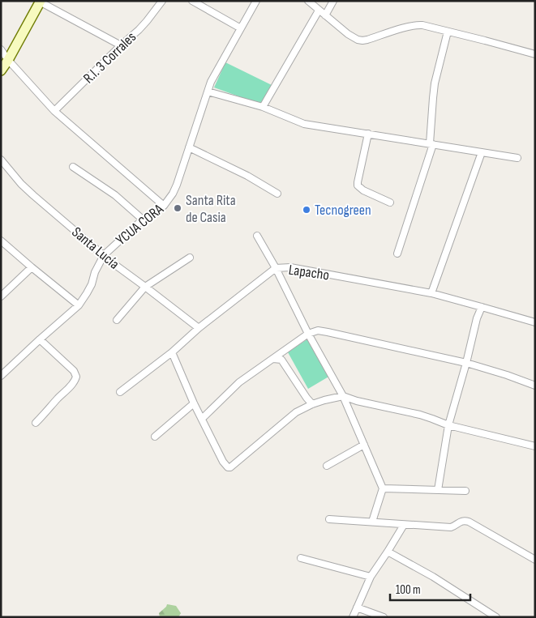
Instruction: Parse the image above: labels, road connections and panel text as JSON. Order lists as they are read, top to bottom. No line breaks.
{"streets":{"street":["R.I. 3 Corrales","YCUA CORA","Santa Lucía","Lapacho"]},"crossings":[["YCUA CORA","Santa Lucía"],["Santa Lucía","Lapacho"]],"places":["Santa Rita de Casia","Tecnogreen"],"scale_bar":"100 m"}
